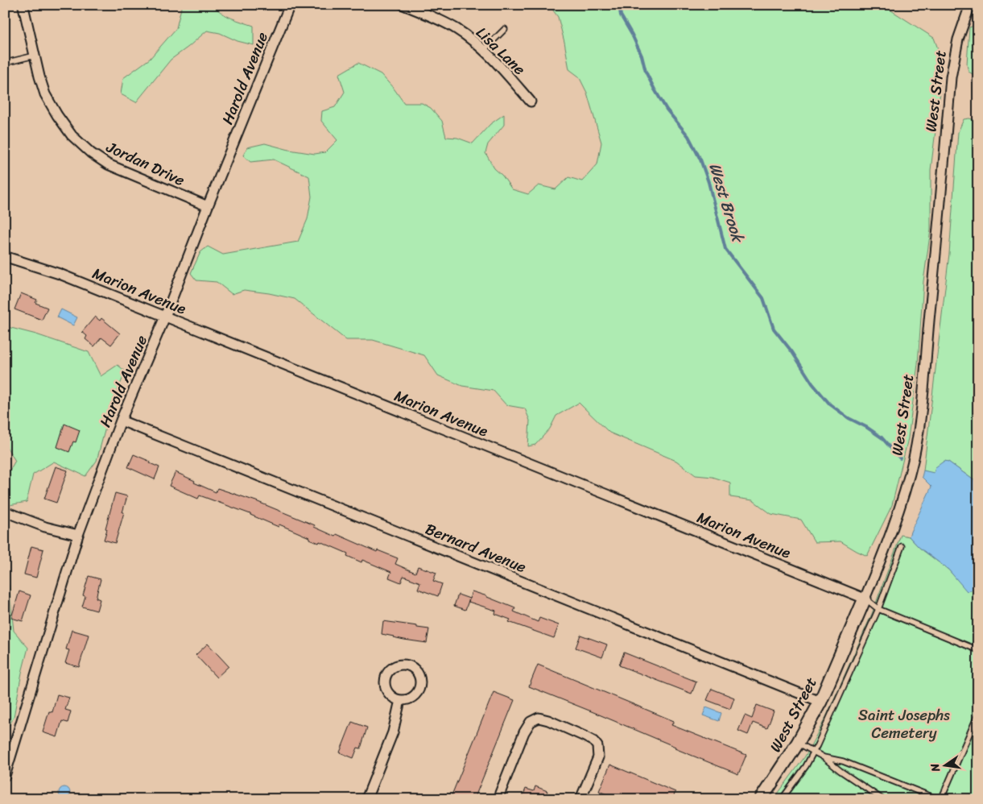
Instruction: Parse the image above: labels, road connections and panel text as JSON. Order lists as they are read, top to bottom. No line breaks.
{"streets":{"street":["Lisa Lane","Harold Avenue","West Street","Jordan Drive","Marion Avenue","Bernard Avenue"]},"crossings":[["Harold Avenue","Jordan Drive"],["Harold Avenue","Marion Avenue"],["Harold Avenue","Bernard Avenue"],["West Street","Marion Avenue"],["West Street","Bernard Avenue"]],"water":["West Brook"],"parks":["Saint Josephs Cemetery"],"north":"left"}
